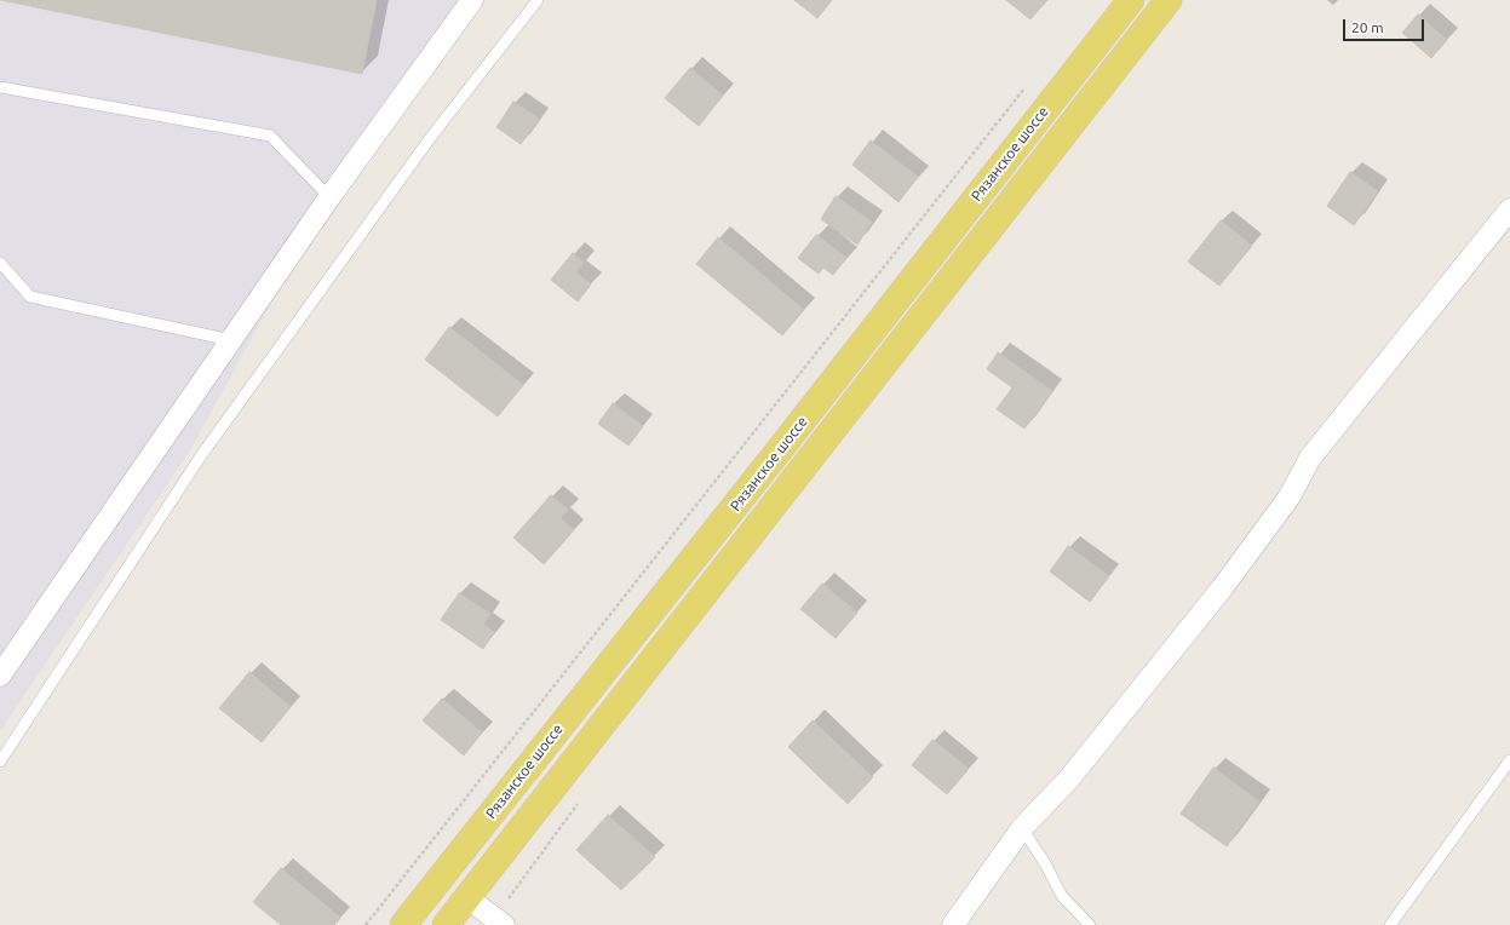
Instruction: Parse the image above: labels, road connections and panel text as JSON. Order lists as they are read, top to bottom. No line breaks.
{"streets":{"main road":["Рязанское шоссе"]},"scale_bar":"20 m"}
